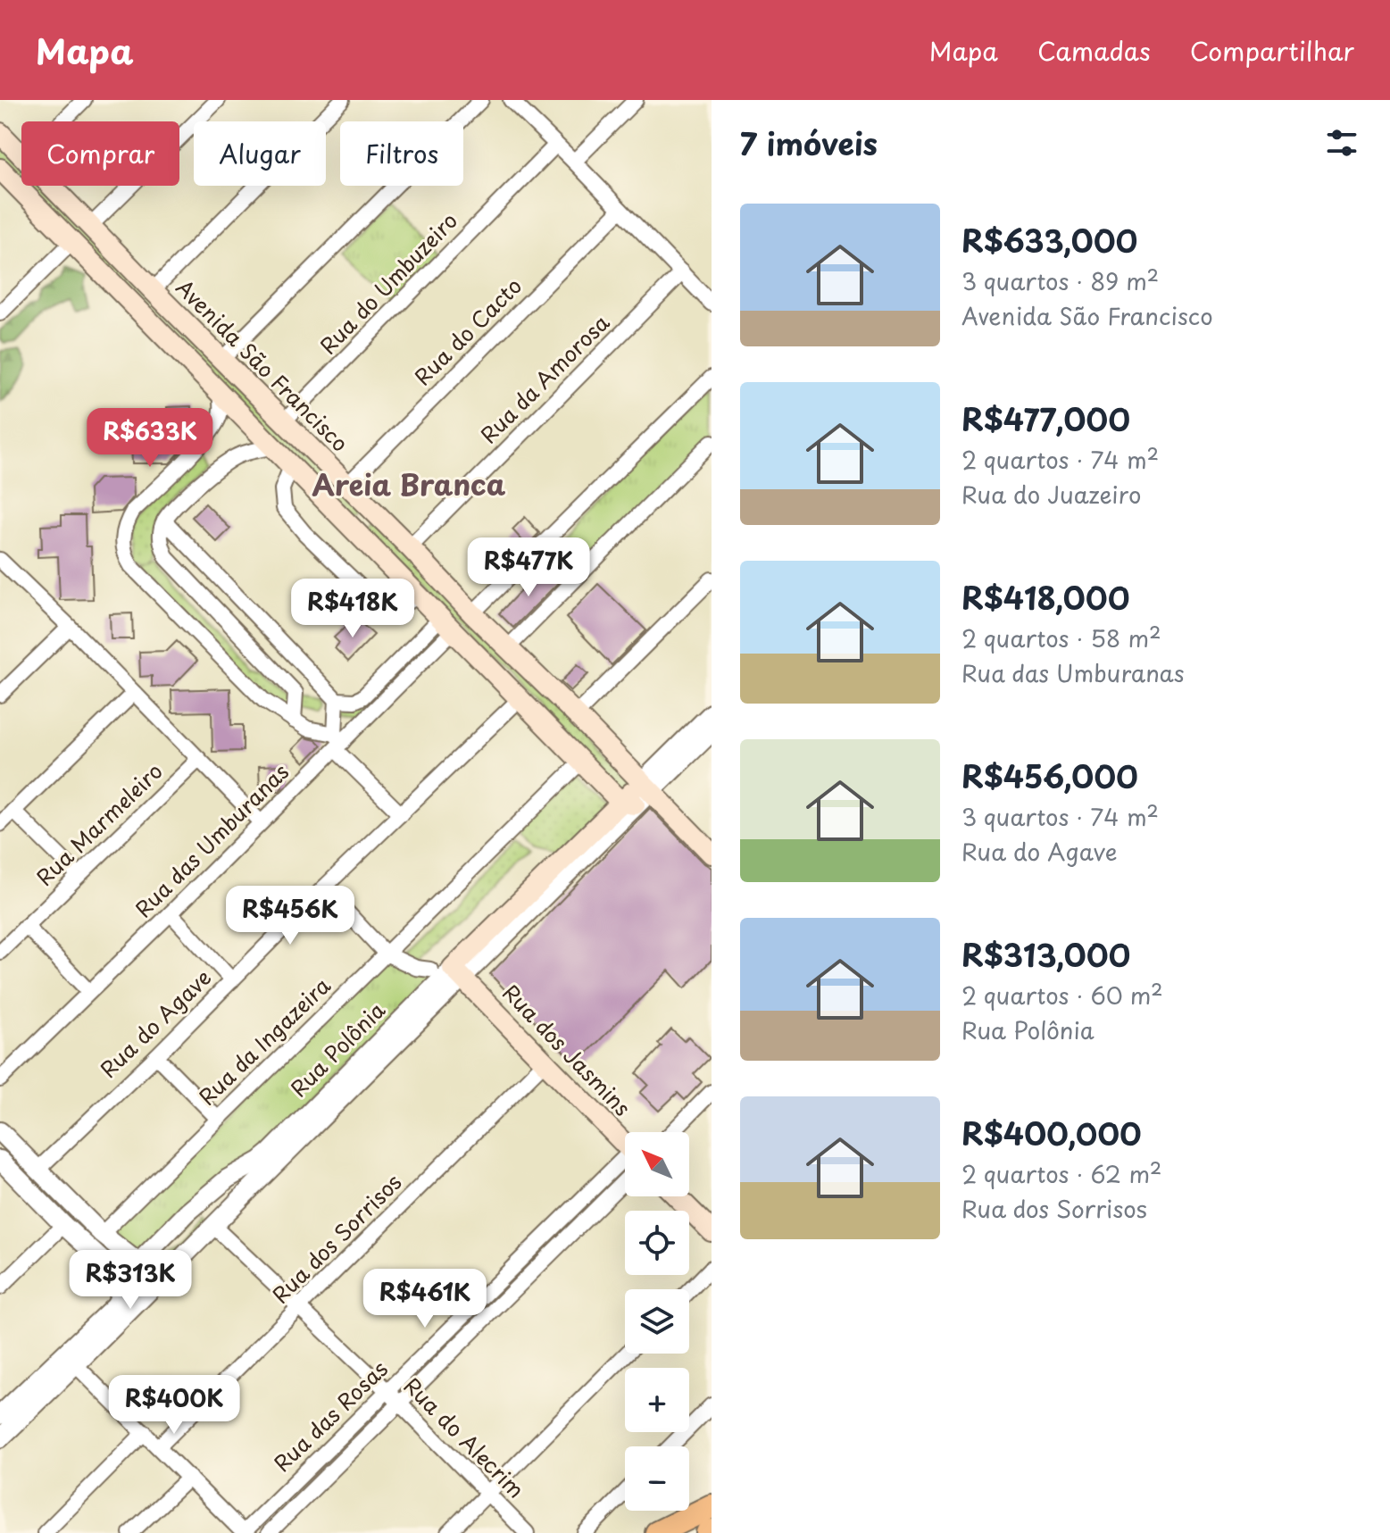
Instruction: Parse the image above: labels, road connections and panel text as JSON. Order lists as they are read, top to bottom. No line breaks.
{"streets":{"main road":["Avenida São Francisco","Rua Polônia","Rua dos Jasmins"],"street":["Rua do Umbuzeiro","Rua do Cacto","Rua da Amorosa","Rua Marmeleiro","Rua das Umburanas","Rua do Agave","Rua da Ingazeira","Rua dos Sorrisos","Rua das Rosas","Rua do Alecrim"]},"crossings":[["Rua do Umbuzeiro","Avenida São Francisco"],["Rua do Cacto","Avenida São Francisco"],["Avenida São Francisco","Rua da Amorosa"],["Avenida São Francisco","Rua Polônia"],["Rua Polônia","Rua dos Jasmins"],["Rua Polônia","Rua do Alecrim"],["Rua dos Jasmins","Rua dos Sorrisos"],["Rua dos Sorrisos","Rua do Alecrim"],["Rua das Rosas","Rua do Alecrim"]],"districts":["Areia Branca"],"north":"top left","page":{"header":"Mapa","nav":["Mapa","Camadas","Compartilhar"],"heading":"7 imóveis","chip":["Comprar","Alugar","Filtros"],"list":[{"name":"R$633,000","note":"3 quartos · 89 m² · Avenida São Francisco"},{"name":"R$477,000","note":"2 quartos · 74 m² · Rua do Juazeiro"},{"name":"R$418,000","note":"2 quartos · 58 m² · Rua das Umburanas"},{"name":"R$456,000","note":"3 quartos · 74 m² · Rua do Agave"},{"name":"R$313,000","note":"2 quartos · 60 m² · Rua Polônia"},{"name":"R$400,000","note":"2 quartos · 62 m² · Rua dos Sorrisos"}],"price":["R$633K","R$477K","R$418K","R$456K","R$313K","R$461K","R$400K"],"map_buttons":["+","−"]}}
